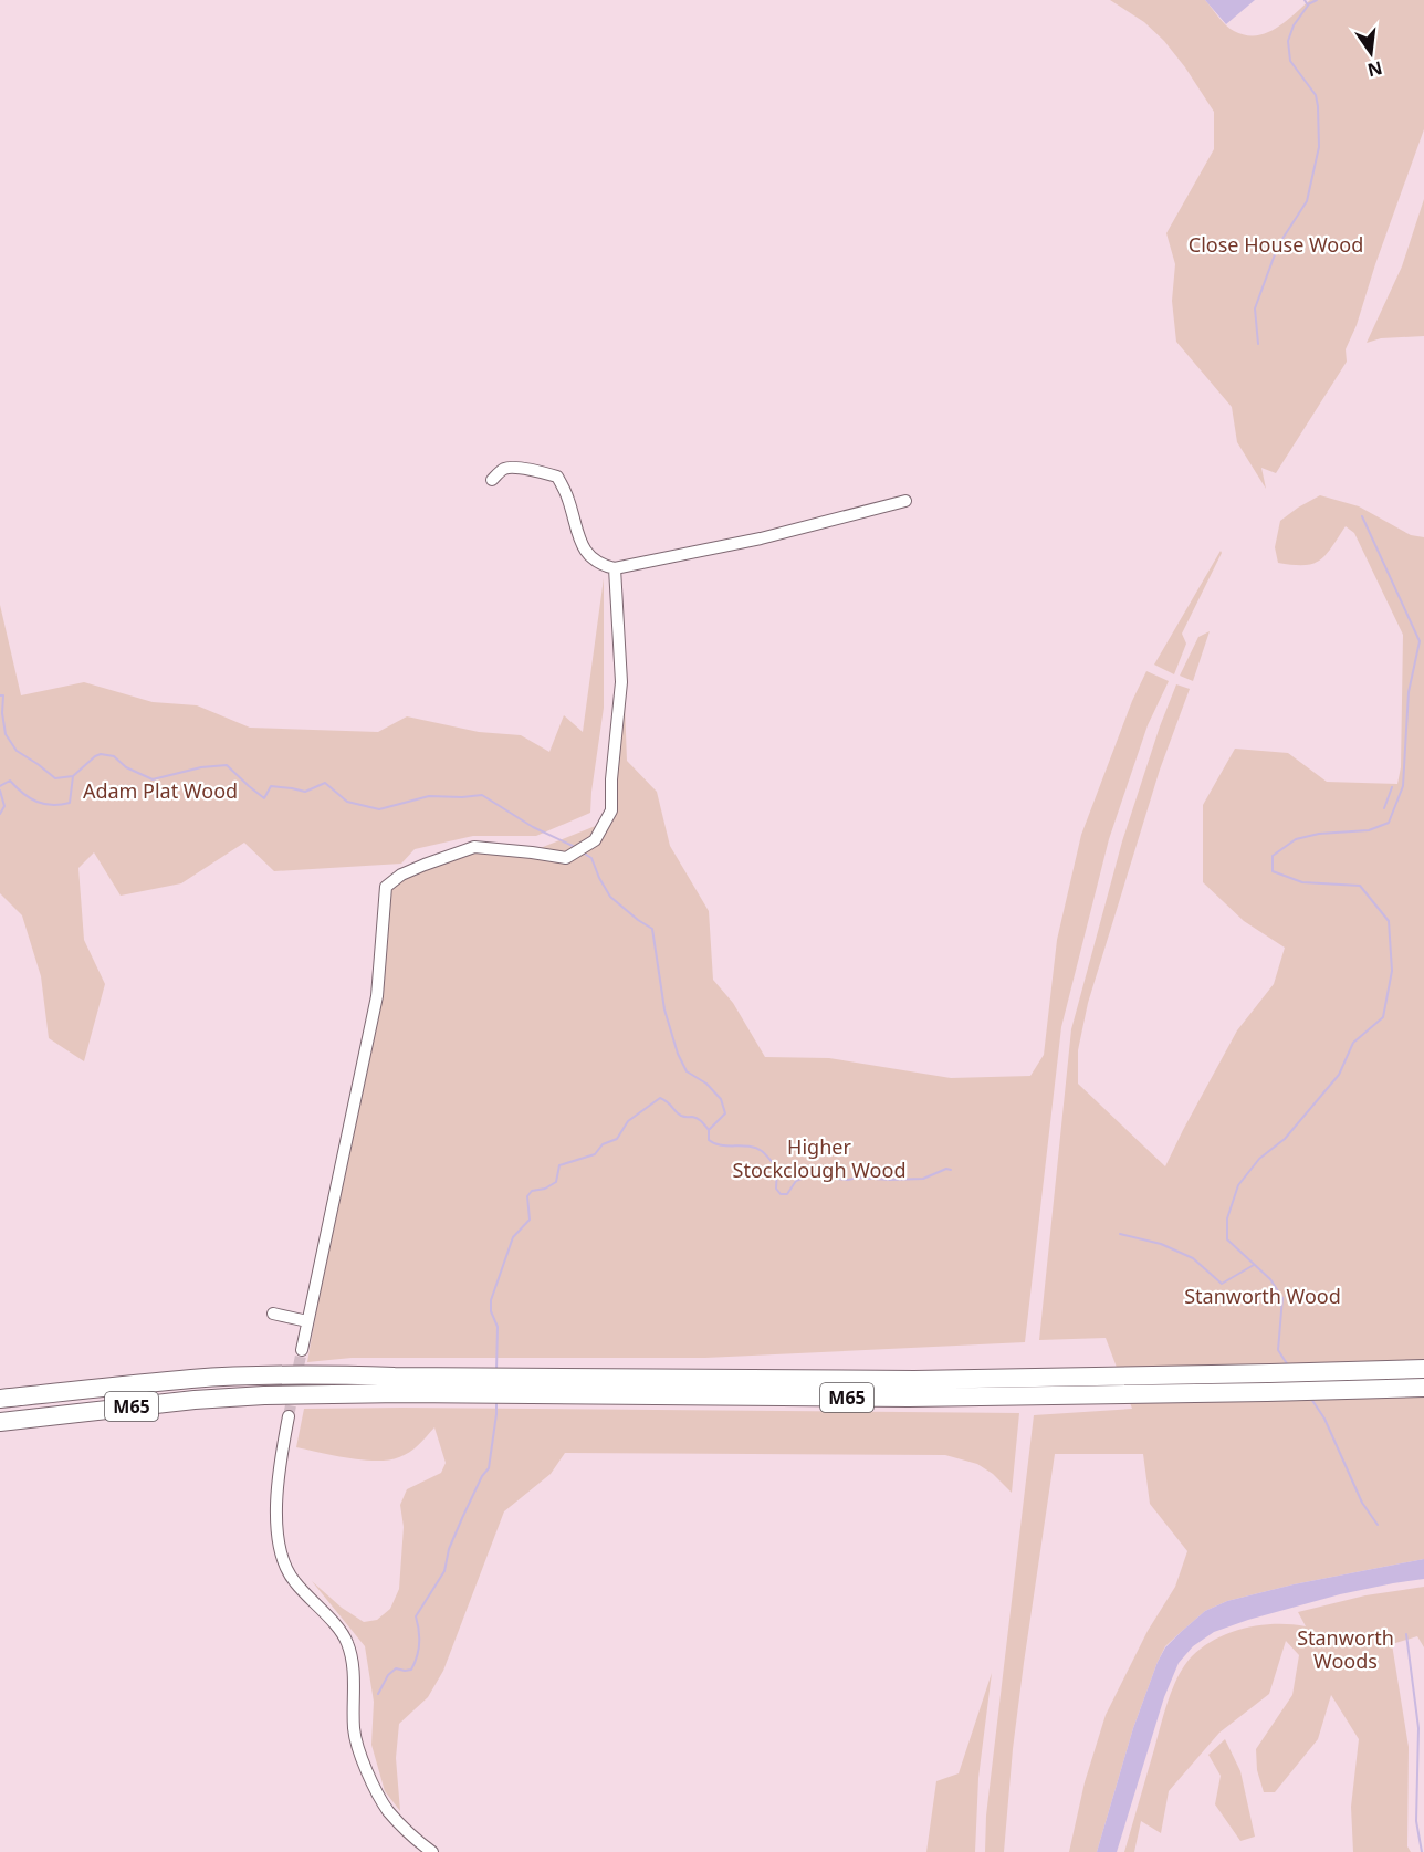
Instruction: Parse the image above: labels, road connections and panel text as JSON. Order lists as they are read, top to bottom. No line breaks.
{"streets":{"highway":["M65"]},"parks":["Close House Wood","Adam Plat Wood","Higher Stockclough Wood","Stanworth Wood","Stanworth Woods"],"north":"bottom"}
